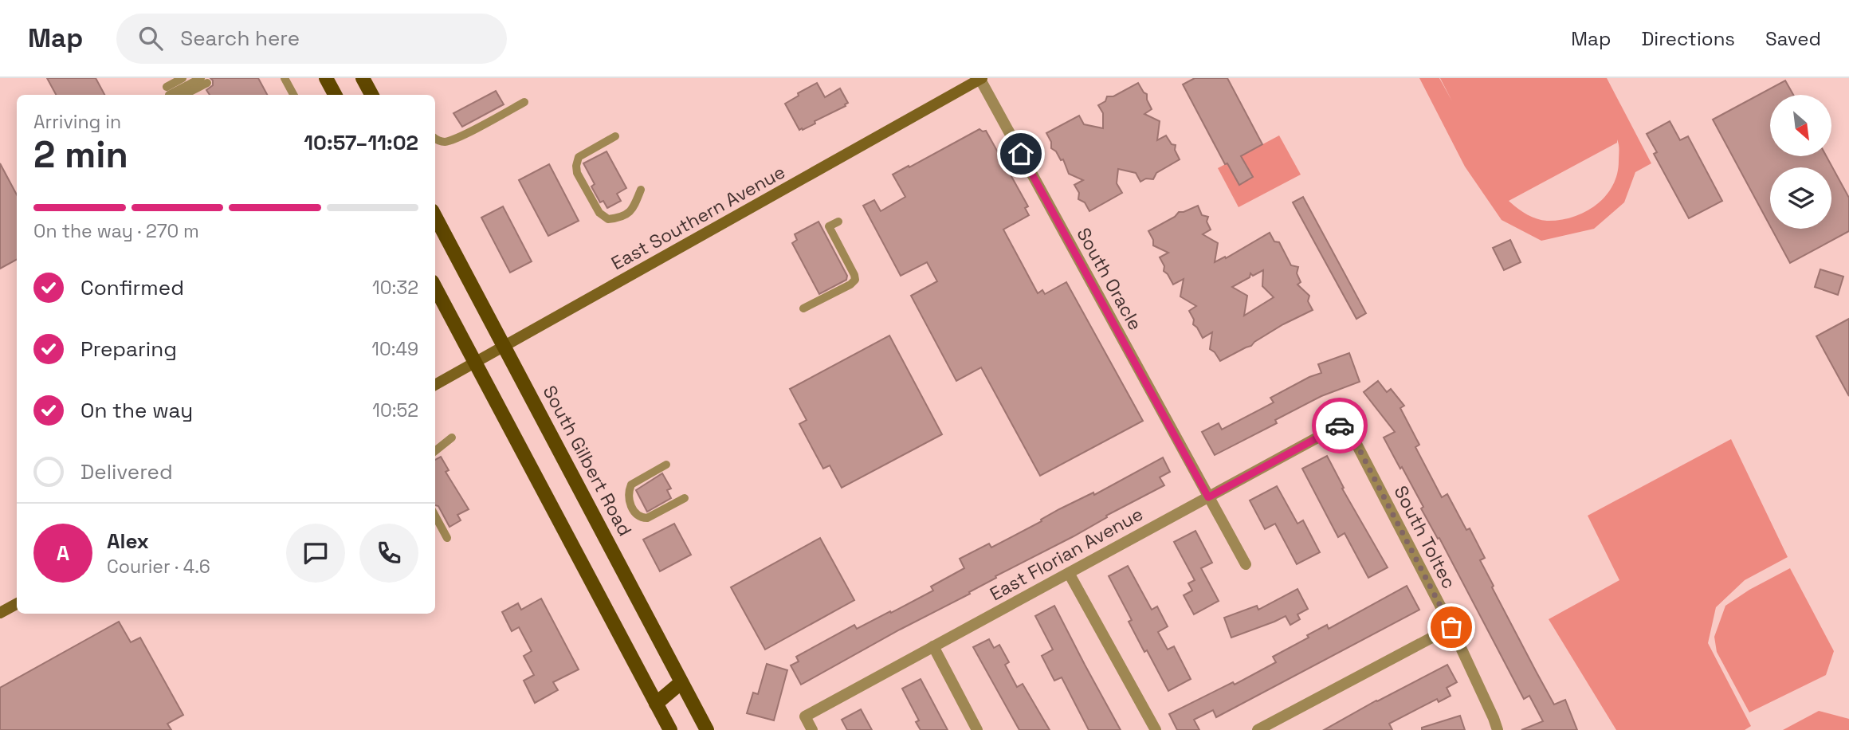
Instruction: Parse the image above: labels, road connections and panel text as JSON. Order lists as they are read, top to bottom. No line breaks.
{"streets":{"main road":["East Southern Avenue","South Gilbert Road"],"street":["South Oracle","South Toltec","East Florian Avenue"]},"crossings":[["East Southern Avenue","South Oracle"],["East Southern Avenue","South Gilbert Road"],["South Oracle","East Florian Avenue"],["South Toltec","East Florian Avenue"]],"north":"bottom right","page":{"header":"Map","search":"Search here","nav":["Map","Directions","Saved"],"heading":["2 min","Arriving in","10:57–11:02"],"panel":["Alex","Courier · 4.6"],"bar":"On the way · 270 m","list":[["Confirmed","10:32"],["Preparing","10:49"],["On the way","10:52"],"Delivered"],"round":"A"}}
